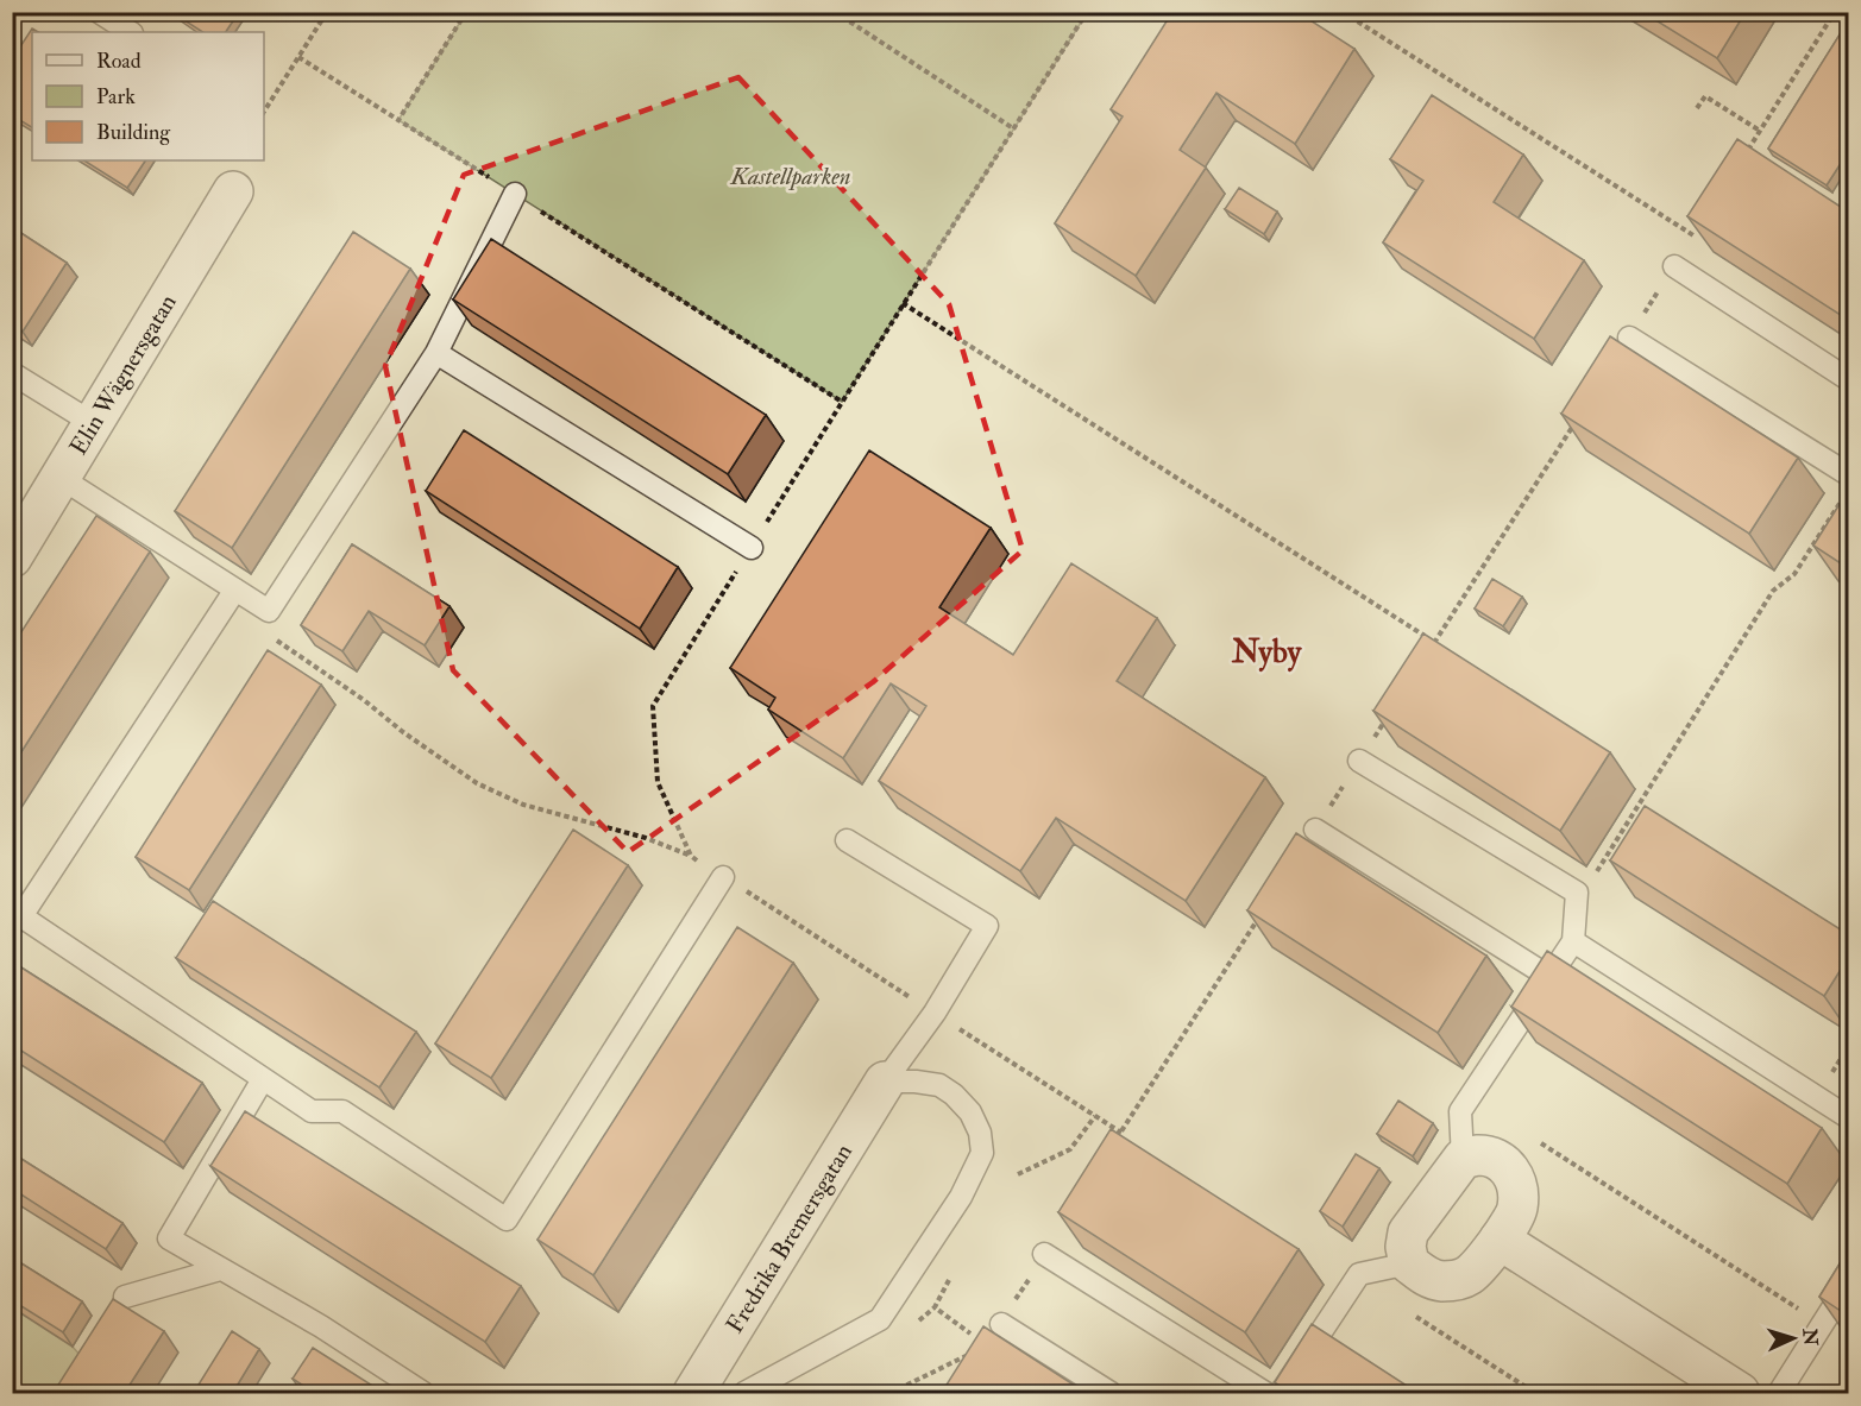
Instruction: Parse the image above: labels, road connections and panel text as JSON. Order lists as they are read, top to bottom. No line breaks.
{"streets":{"street":["Elin Wägnersgatan","Fredrika Bremersgatan"]},"districts":["Nyby"],"parks":["Kastellparken"],"legend":["Road","Park","Building"],"north":"right"}
